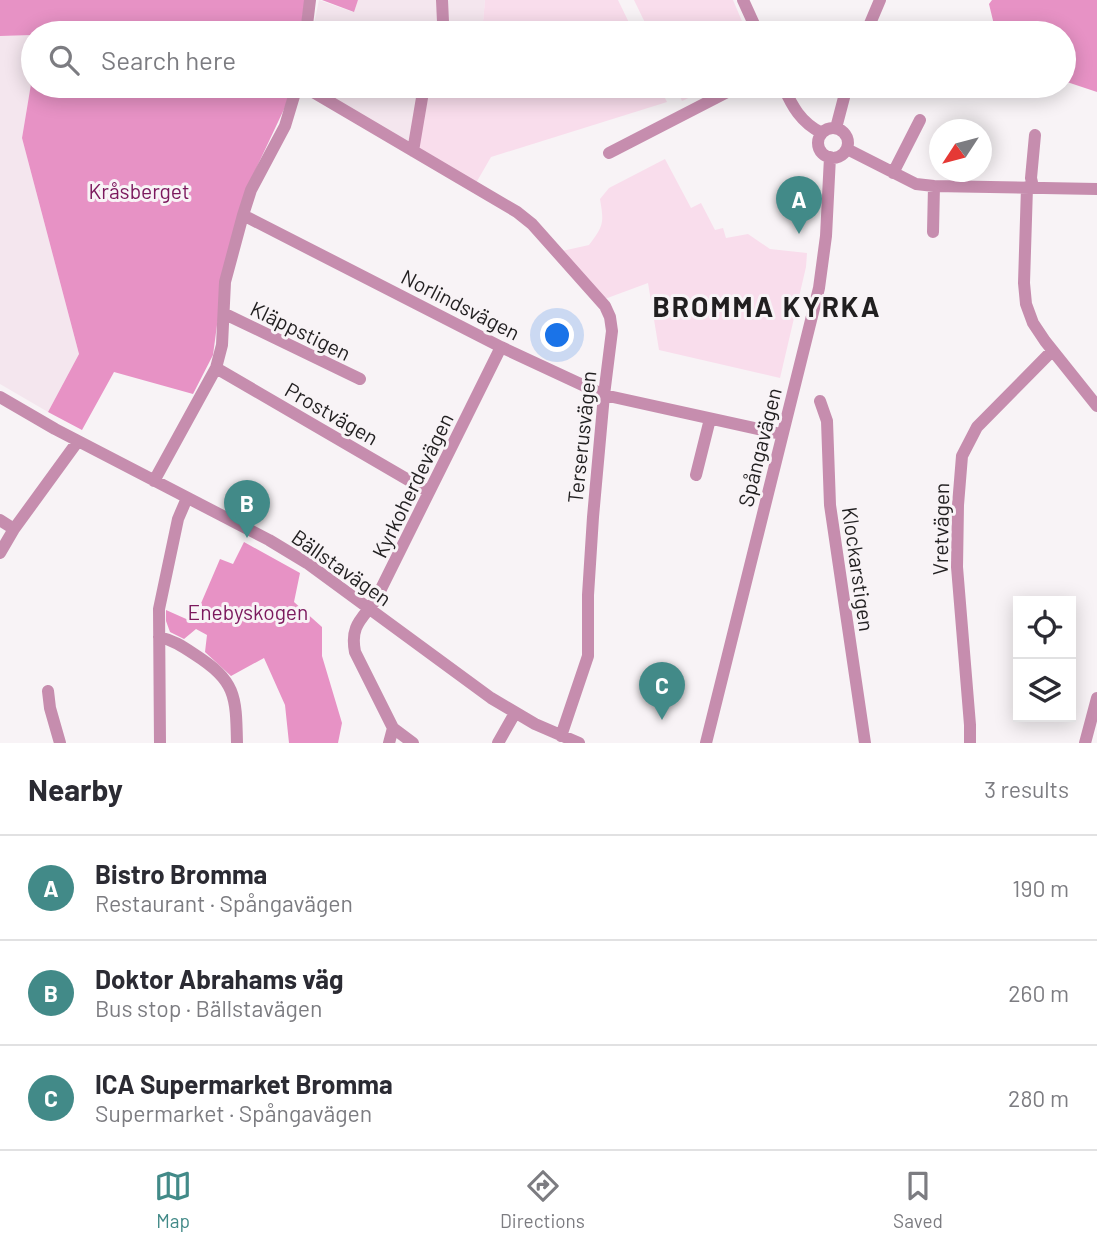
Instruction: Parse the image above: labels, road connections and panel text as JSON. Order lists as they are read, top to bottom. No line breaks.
{"streets":{"street":["Norlindsvägen","Kläppstigen","Prostvägen","Terserusvägen","Spångavägen","Kyrkoherdevägen","Vretvägen","Bällstavägen","Klockarstigen"]},"crossings":[["Norlindsvägen","Terserusvägen"],["Norlindsvägen","Spångavägen"],["Norlindsvägen","Kyrkoherdevägen"],["Prostvägen","Kyrkoherdevägen"],["Terserusvägen","Bällstavägen"],["Kyrkoherdevägen","Bällstavägen"]],"districts":["BROMMA KYRKA"],"parks":["Kråsberget","Enebyskogen"],"north":"bottom left","page":{"search":"Search here","pins":["A","B","C"],"heading":["Nearby","3 results"],"list":[{"mark":"A","name":"Bistro Bromma","note":"Restaurant · Spångavägen","value":"190 m"},{"mark":"B","name":"Doktor Abrahams väg","note":"Bus stop · Bällstavägen","value":"260 m"},{"mark":"C","name":"ICA Supermarket Bromma","note":"Supermarket · Spångavägen","value":"280 m"}],"nav":["Map","Directions","Saved"]}}
